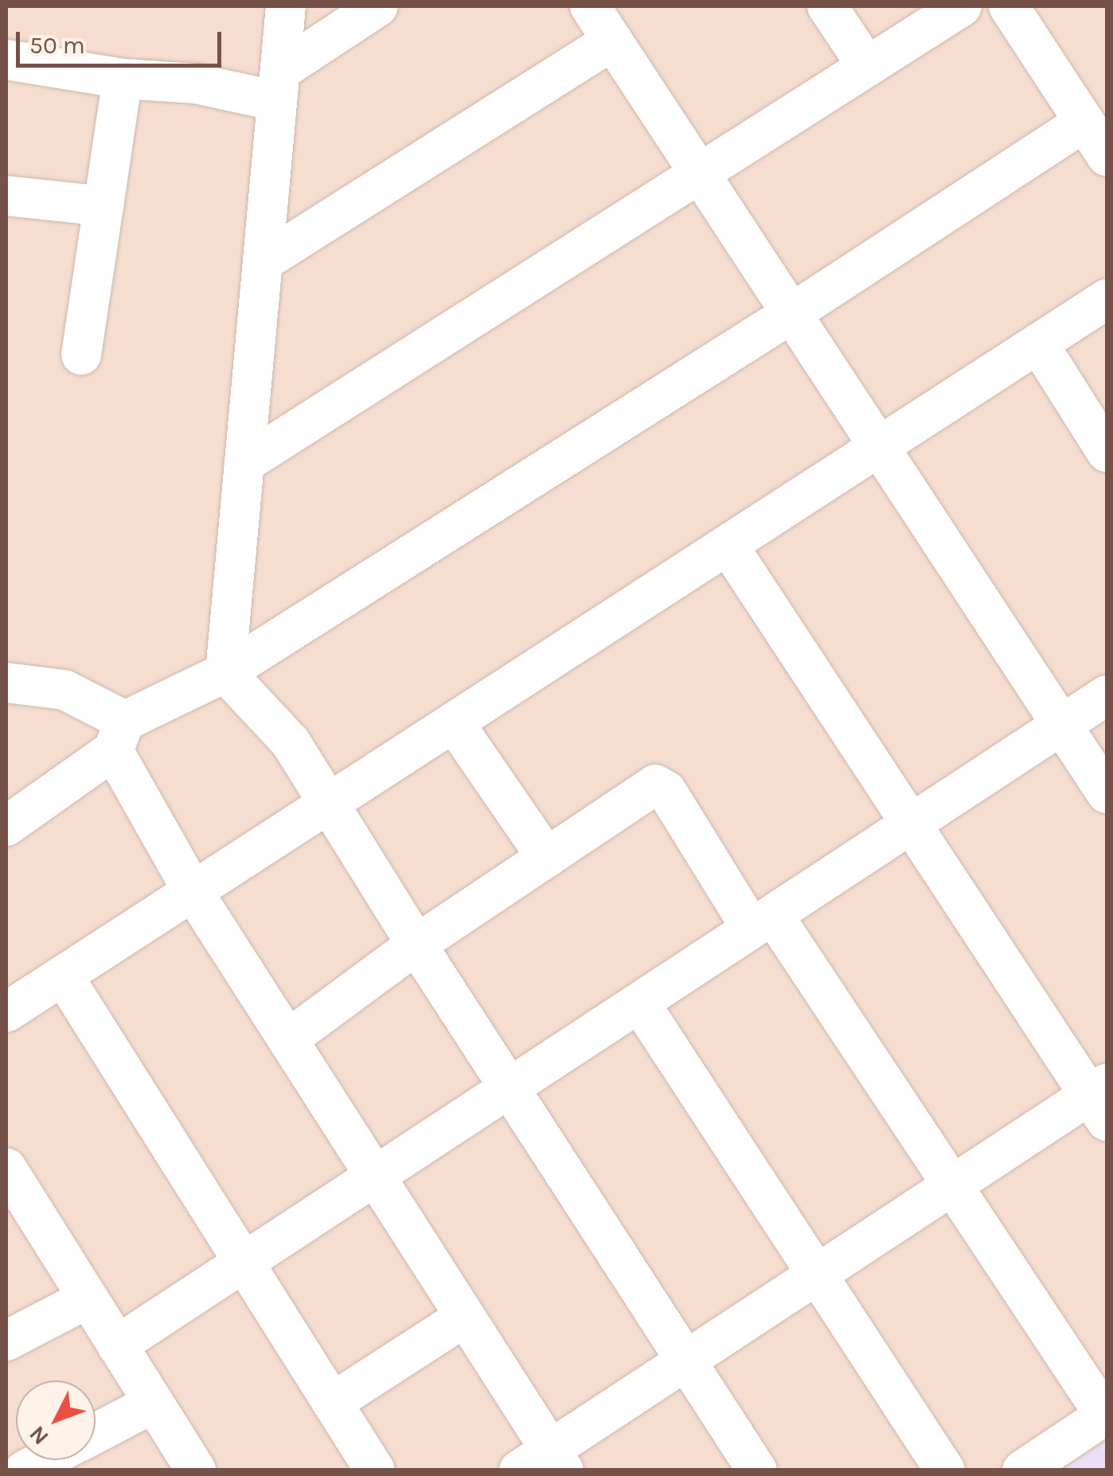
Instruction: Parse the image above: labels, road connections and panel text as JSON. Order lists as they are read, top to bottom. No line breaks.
{"scale_bar":"50 m","north":"bottom left"}
